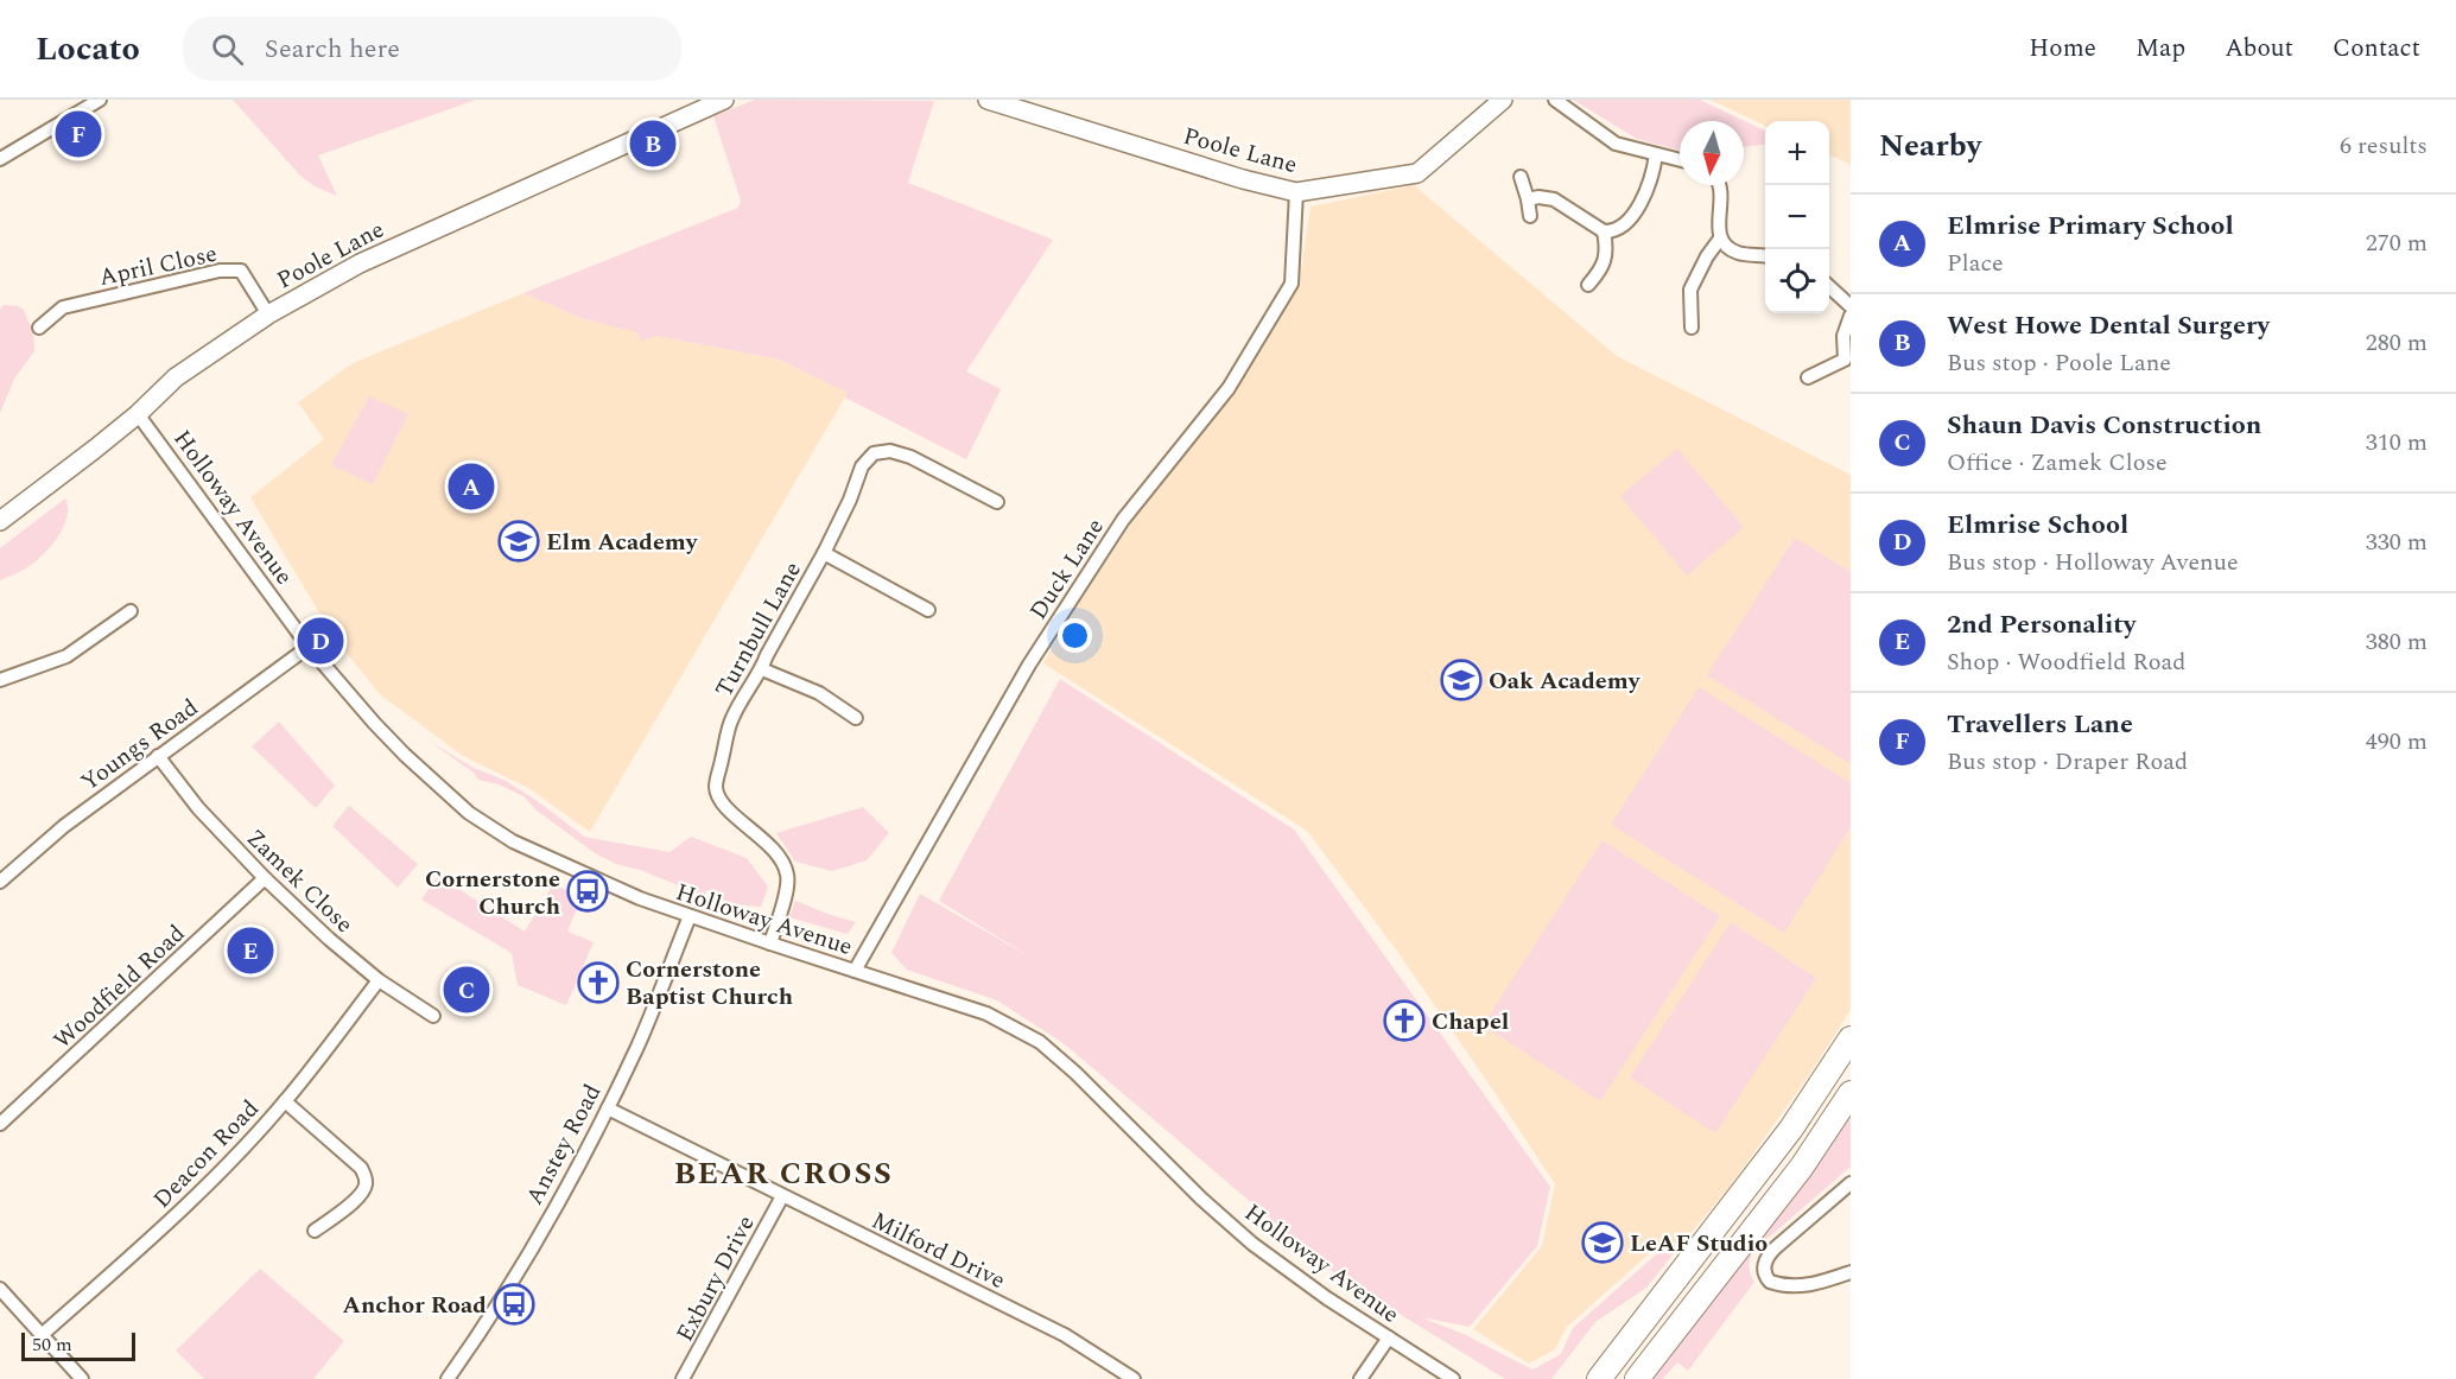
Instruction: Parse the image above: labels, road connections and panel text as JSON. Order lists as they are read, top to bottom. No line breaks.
{"streets":{"street":["Poole Lane","April Close","Holloway Avenue","Duck Lane","Turnbull Lane","Youngs Road","Zamek Close","Woodfield Road","Anstey Road","Deacon Road","Milford Drive","Exbury Drive"]},"crossings":[["Poole Lane","April Close"],["Poole Lane","Holloway Avenue"],["Poole Lane","Duck Lane"],["Holloway Avenue","Duck Lane"],["Holloway Avenue","Turnbull Lane"],["Holloway Avenue","Youngs Road"],["Holloway Avenue","Anstey Road"],["Youngs Road","Zamek Close"],["Zamek Close","Woodfield Road"],["Zamek Close","Deacon Road"],["Anstey Road","Milford Drive"],["Milford Drive","Exbury Drive"]],"districts":["BEAR CROSS"],"places":{"school or university":["Elm Academy","Oak Academy","LeAF Studio"],"bus stop":["Cornerstone Church","Anchor Road"],"church":["Cornerstone Baptist Church","Chapel"]},"scale_bar":"50 m","north":"bottom","page":{"header":"Locato","search":"Search here","nav":["Home","Map","About","Contact"],"heading":["Nearby","6 results"],"pins":["F","B","A","D","E","C"],"map_buttons":["+","−"],"list":[{"mark":"A","name":"Elmrise Primary School","note":"Place","value":"270 m"},{"mark":"B","name":"West Howe Dental Surgery","note":"Bus stop · Poole Lane","value":"280 m"},{"mark":"C","name":"Shaun Davis Construction","note":"Office · Zamek Close","value":"310 m"},{"mark":"D","name":"Elmrise School","note":"Bus stop · Holloway Avenue","value":"330 m"},{"mark":"E","name":"2nd Personality","note":"Shop · Woodfield Road","value":"380 m"},{"mark":"F","name":"Travellers Lane","note":"Bus stop · Draper Road","value":"490 m"}],"scale":"50 m"}}
